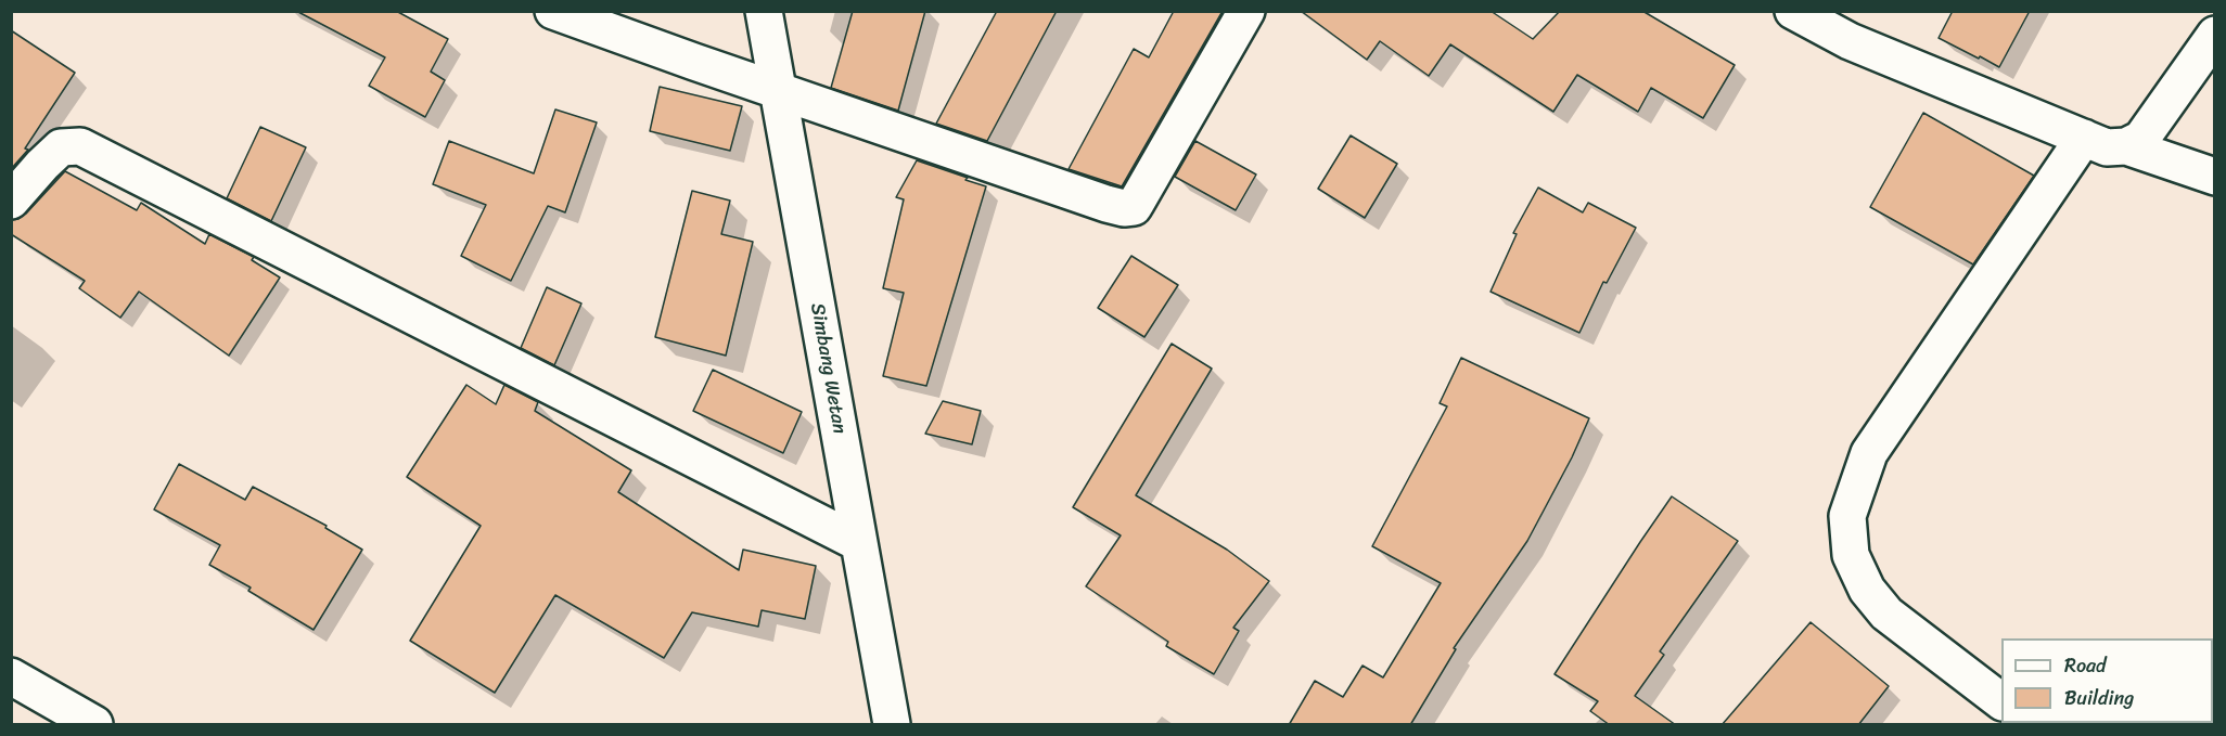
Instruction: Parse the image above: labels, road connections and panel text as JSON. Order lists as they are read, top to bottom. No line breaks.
{"streets":{"street":["Simbang Wetan"]},"legend":["Road","Building"]}
